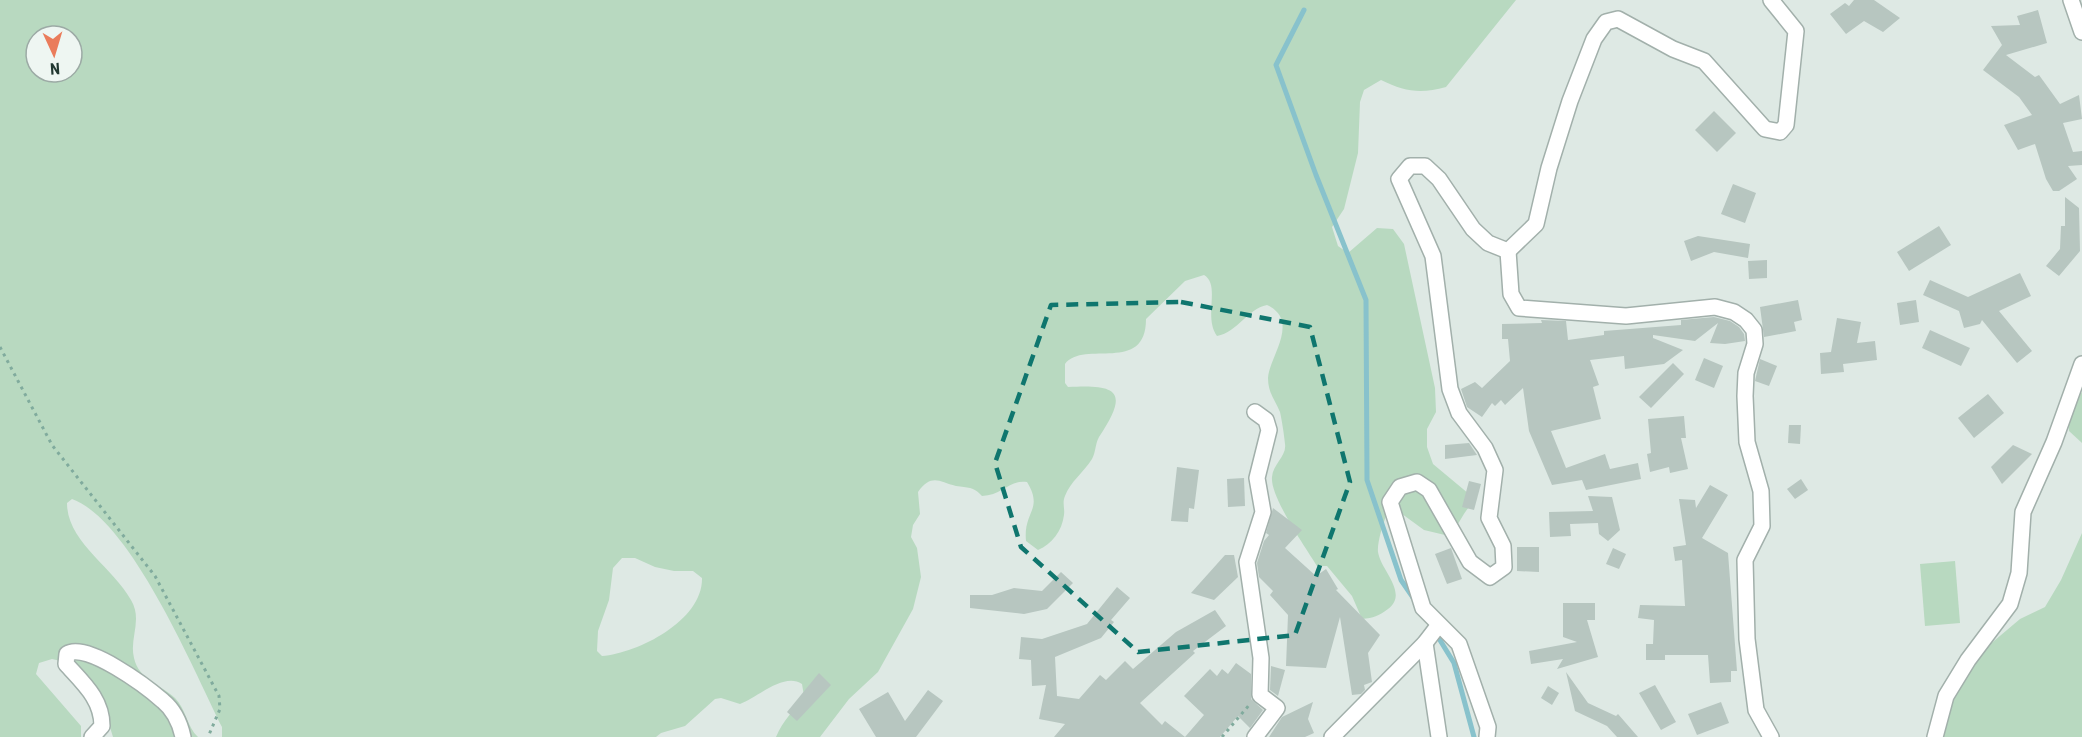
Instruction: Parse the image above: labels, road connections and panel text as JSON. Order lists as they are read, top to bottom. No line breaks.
{"north":"bottom"}
